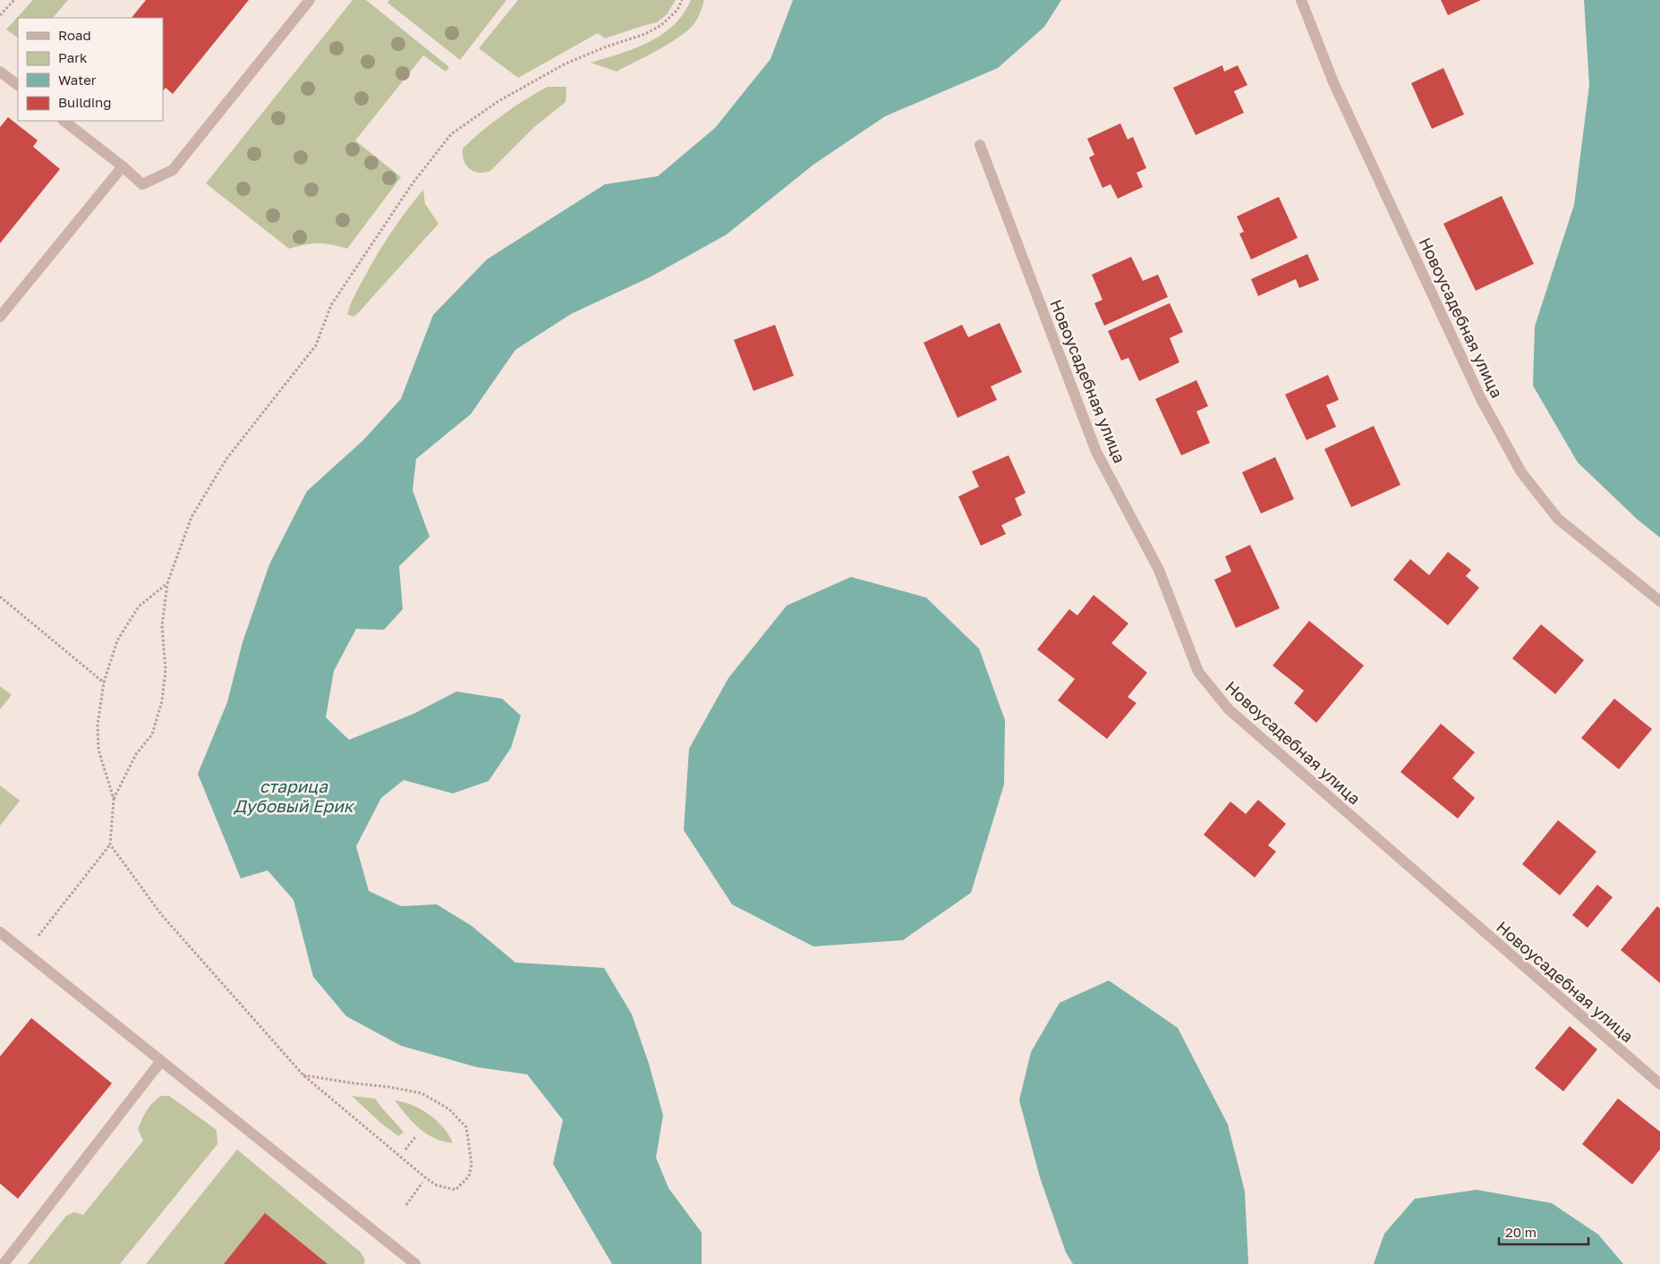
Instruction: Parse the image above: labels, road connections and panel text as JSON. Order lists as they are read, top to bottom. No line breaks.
{"streets":{"street":["Новоусадебная улица"]},"water":["старица Дубовый Ерик"],"legend":["Road","Park","Water","Building"],"scale_bar":"20 m"}
